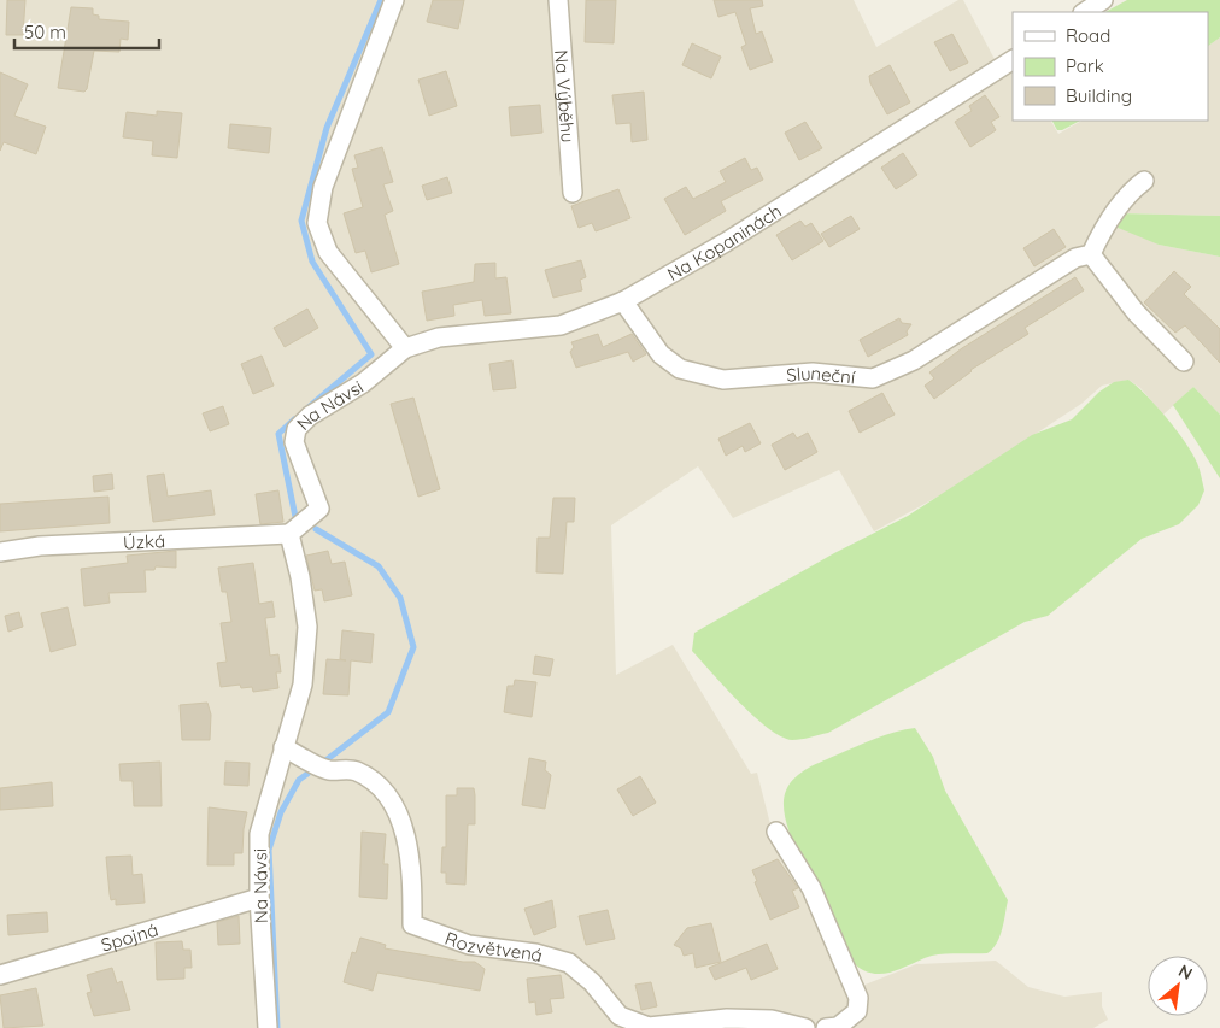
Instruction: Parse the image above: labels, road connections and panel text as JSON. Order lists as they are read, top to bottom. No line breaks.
{"streets":{"street":["Na Výběhu","Na Kopaninách","Sluneční","Na Návsi","Úzká","Spojná","Rozvětvená"]},"crossings":[["Na Kopaninách","Sluneční"],["Na Kopaninách","Na Návsi"],["Na Návsi","Úzká"],["Na Návsi","Spojná"],["Na Návsi","Rozvětvená"]],"legend":["Road","Park","Building"],"scale_bar":"50 m","north":"top right"}
